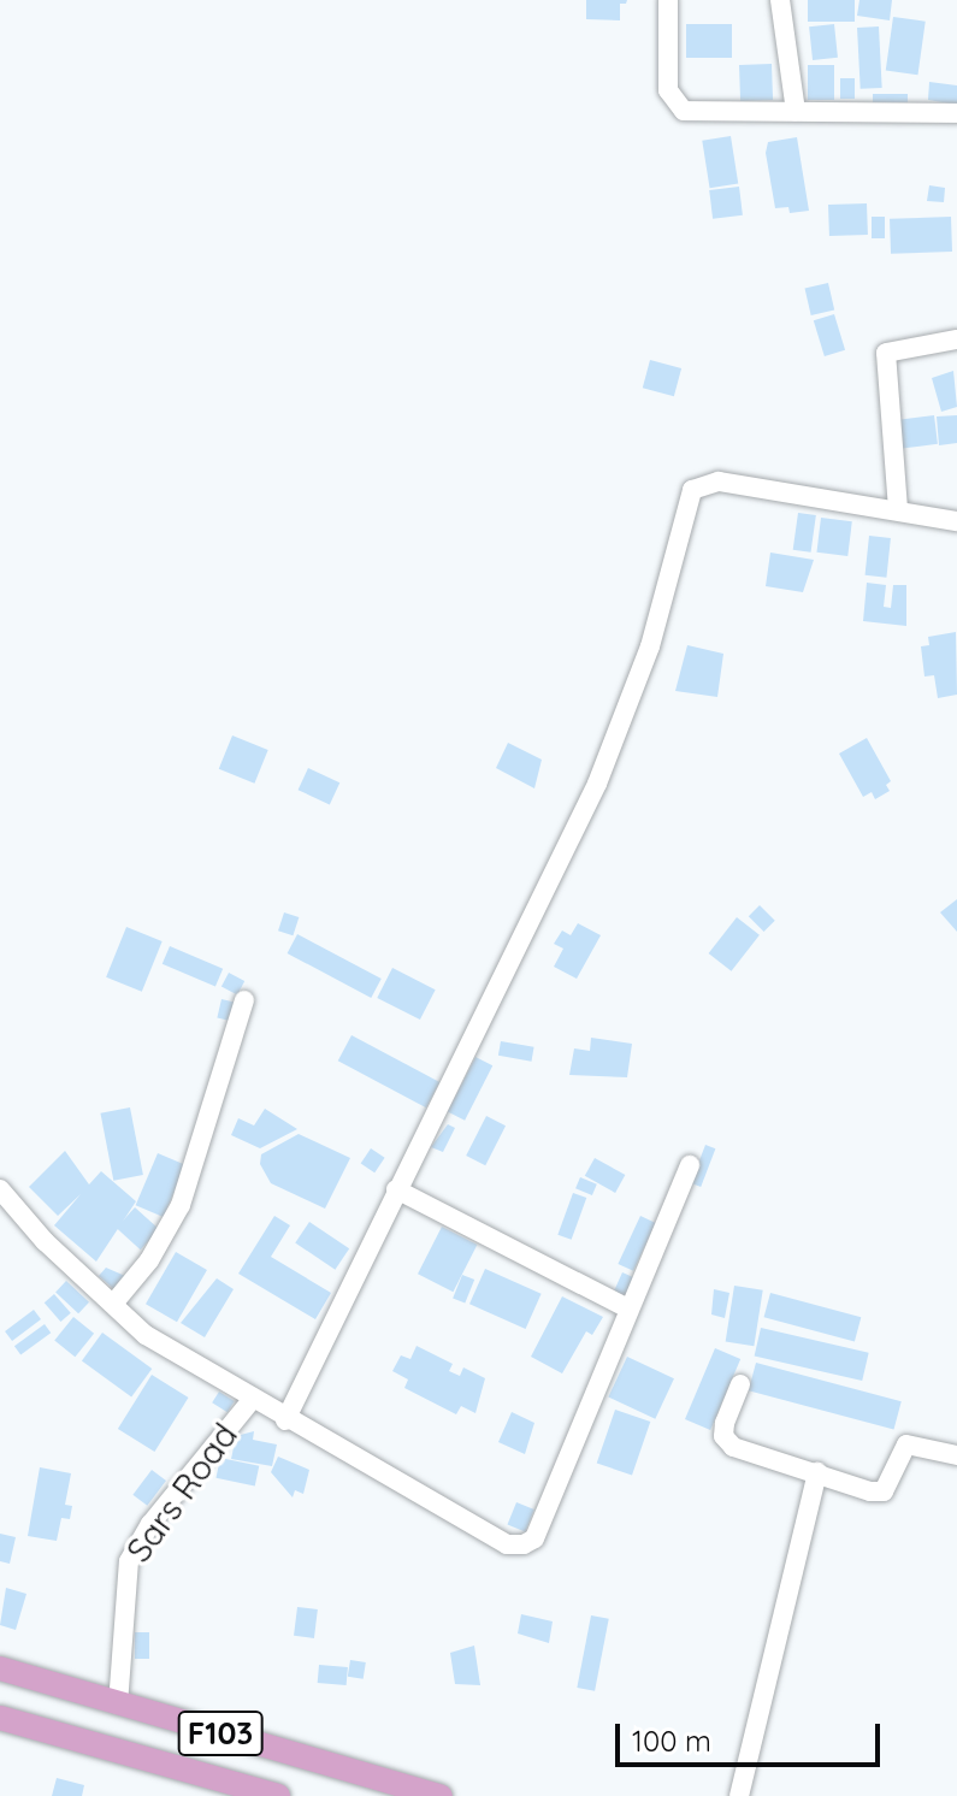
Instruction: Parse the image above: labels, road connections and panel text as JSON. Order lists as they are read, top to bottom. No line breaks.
{"streets":{"main road":["F103"],"street":["Sars Road"]},"crossings":[["Sars Road","F103"]],"scale_bar":"100 m"}
